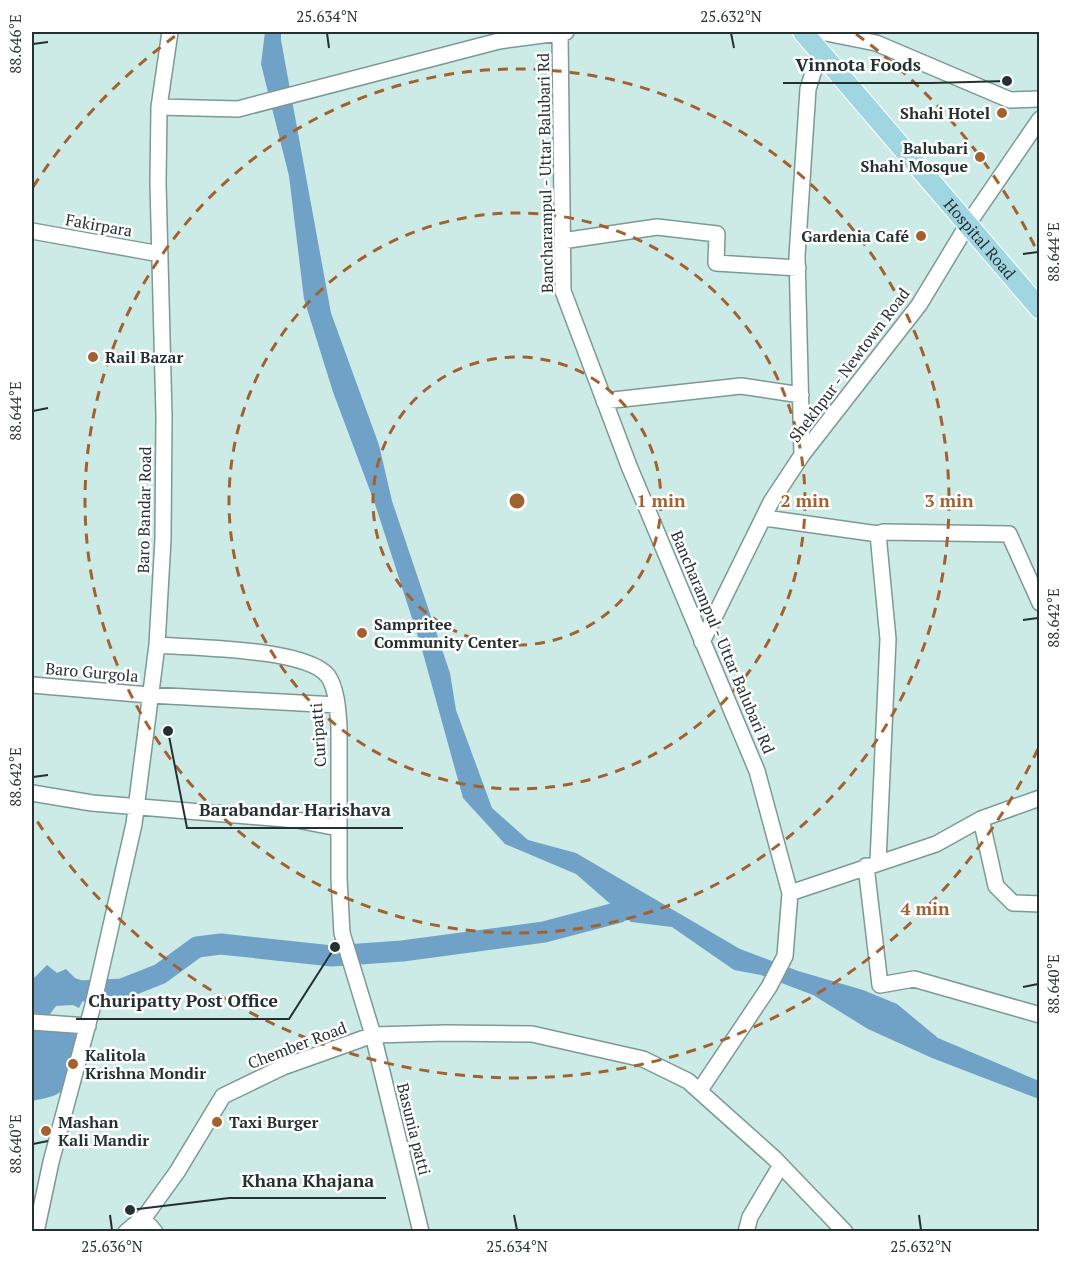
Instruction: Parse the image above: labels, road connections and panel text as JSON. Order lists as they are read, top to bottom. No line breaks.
{"streets":{"main road":["Hospital Road"],"street":["Bancharampul - Uttar Balubari Rd","Fakirpara","Shekhpur - Newtown Road","Baro Bandar Road","Baro Gurgola","Curipatti","Chember Road","Basunia patti"]},"crossings":[["Bancharampul - Uttar Balubari Rd","Shekhpur - Newtown Road"],["Bancharampul - Uttar Balubari Rd","Chember Road"],["Fakirpara","Baro Bandar Road"],["Hospital Road","Shekhpur - Newtown Road"],["Baro Bandar Road","Baro Gurgola"],["Baro Bandar Road","Curipatti"],["Baro Gurgola","Curipatti"],["Curipatti","Basunia patti"],["Chember Road","Basunia patti"]],"places":["Vinnota Foods","Shahi Hotel","Balubari Shahi Mosque","Gardenia Café","Rail Bazar","Sampritee Community Center","Barabandar Harishava","Churipatty Post Office","Kalitola Krishna Mondir","Taxi Burger","Mashan Kali Mandir","Khana Khajana"],"coordinates":["25.634°N","25.632°N","88.646°E","88.644°E","88.642°E","88.640°E","25.636°N"],"rings":["1 min","2 min","3 min","4 min"]}
